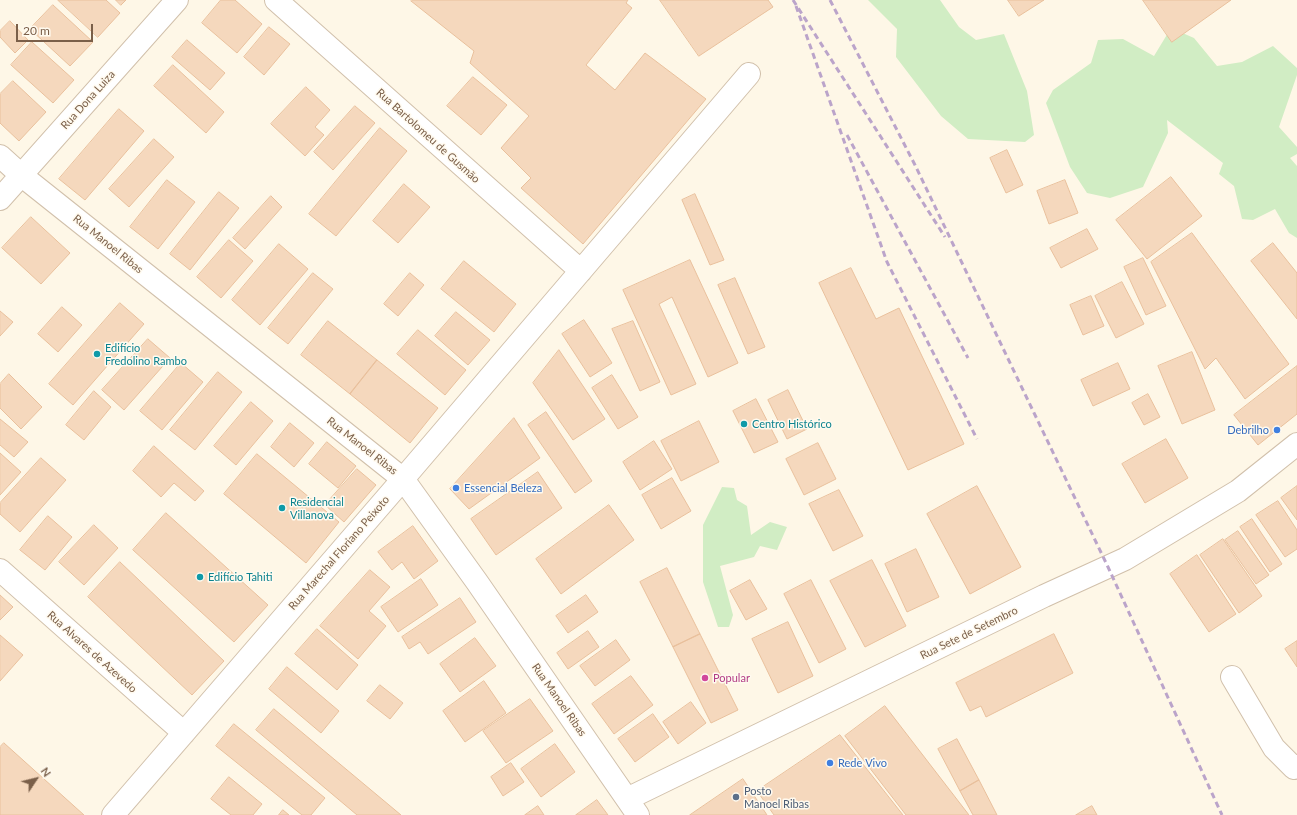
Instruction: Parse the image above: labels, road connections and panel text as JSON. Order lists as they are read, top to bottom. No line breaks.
{"streets":{"street":["Rua Dona Luiza","Rua Bartolomeu de Gusmão","Rua Manoel Ribas","Rua Marechal Floriano Peixoto","Rua Sete de Setembro","Rua Alvares de Azevedo"]},"crossings":[["Rua Dona Luiza","Rua Manoel Ribas"],["Rua Bartolomeu de Gusmão","Rua Marechal Floriano Peixoto"],["Rua Manoel Ribas","Rua Marechal Floriano Peixoto"],["Rua Manoel Ribas","Rua Sete de Setembro"],["Rua Marechal Floriano Peixoto","Rua Alvares de Azevedo"]],"places":["Edifício Fredolino Rambo","Centro Histórico","Debrilho","Essencial Beleza","Residencial Villanova","Edifício Tahiti","Popular","Rede Vivo","Posto Manoel Ribas"],"scale_bar":"20 m","north":"top right"}
